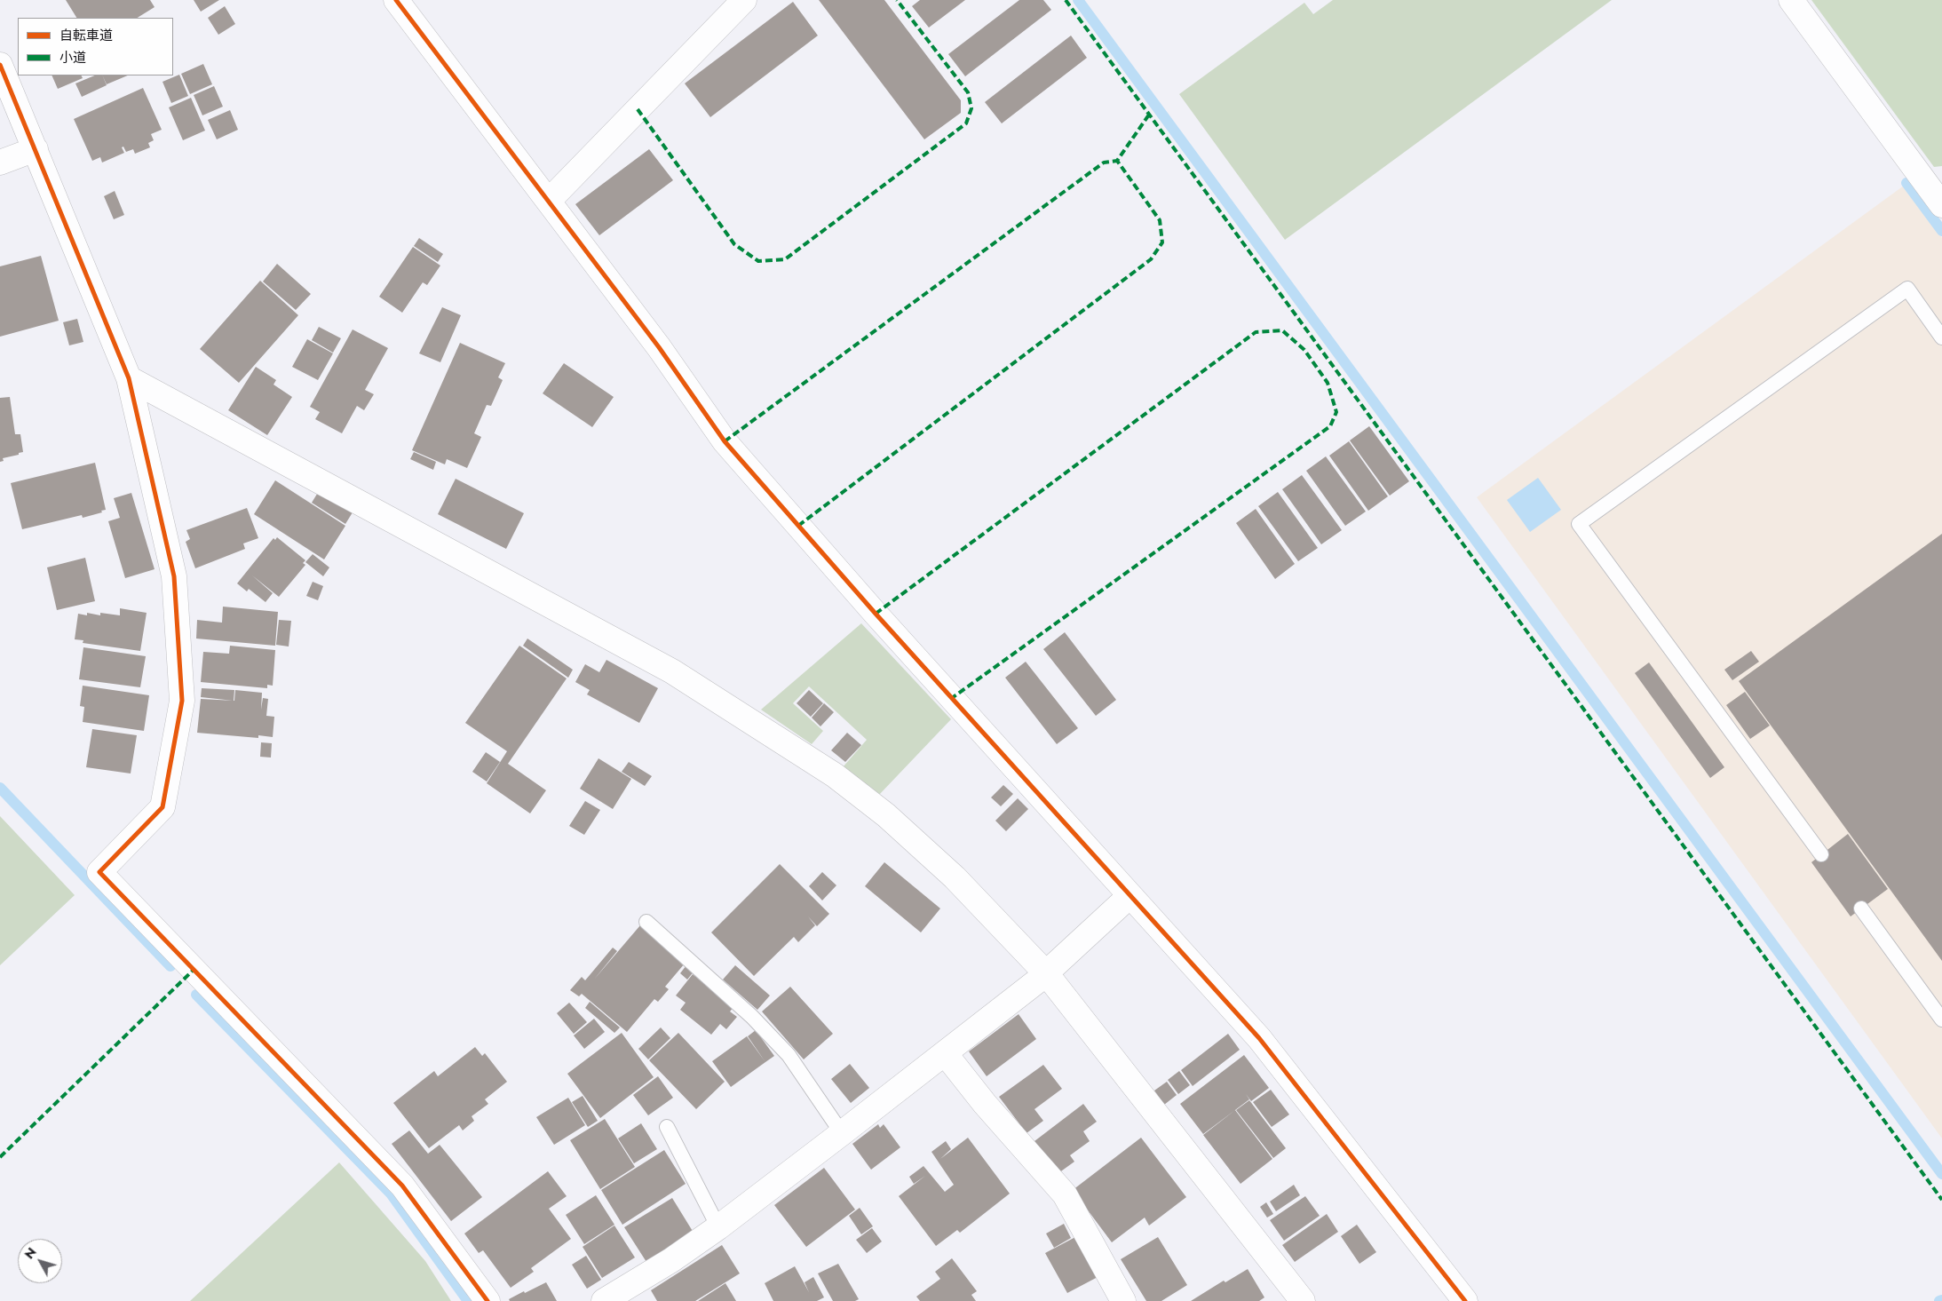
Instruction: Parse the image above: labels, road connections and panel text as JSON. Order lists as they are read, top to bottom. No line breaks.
{"legend":["自転車道","小道"],"north":"top left"}
